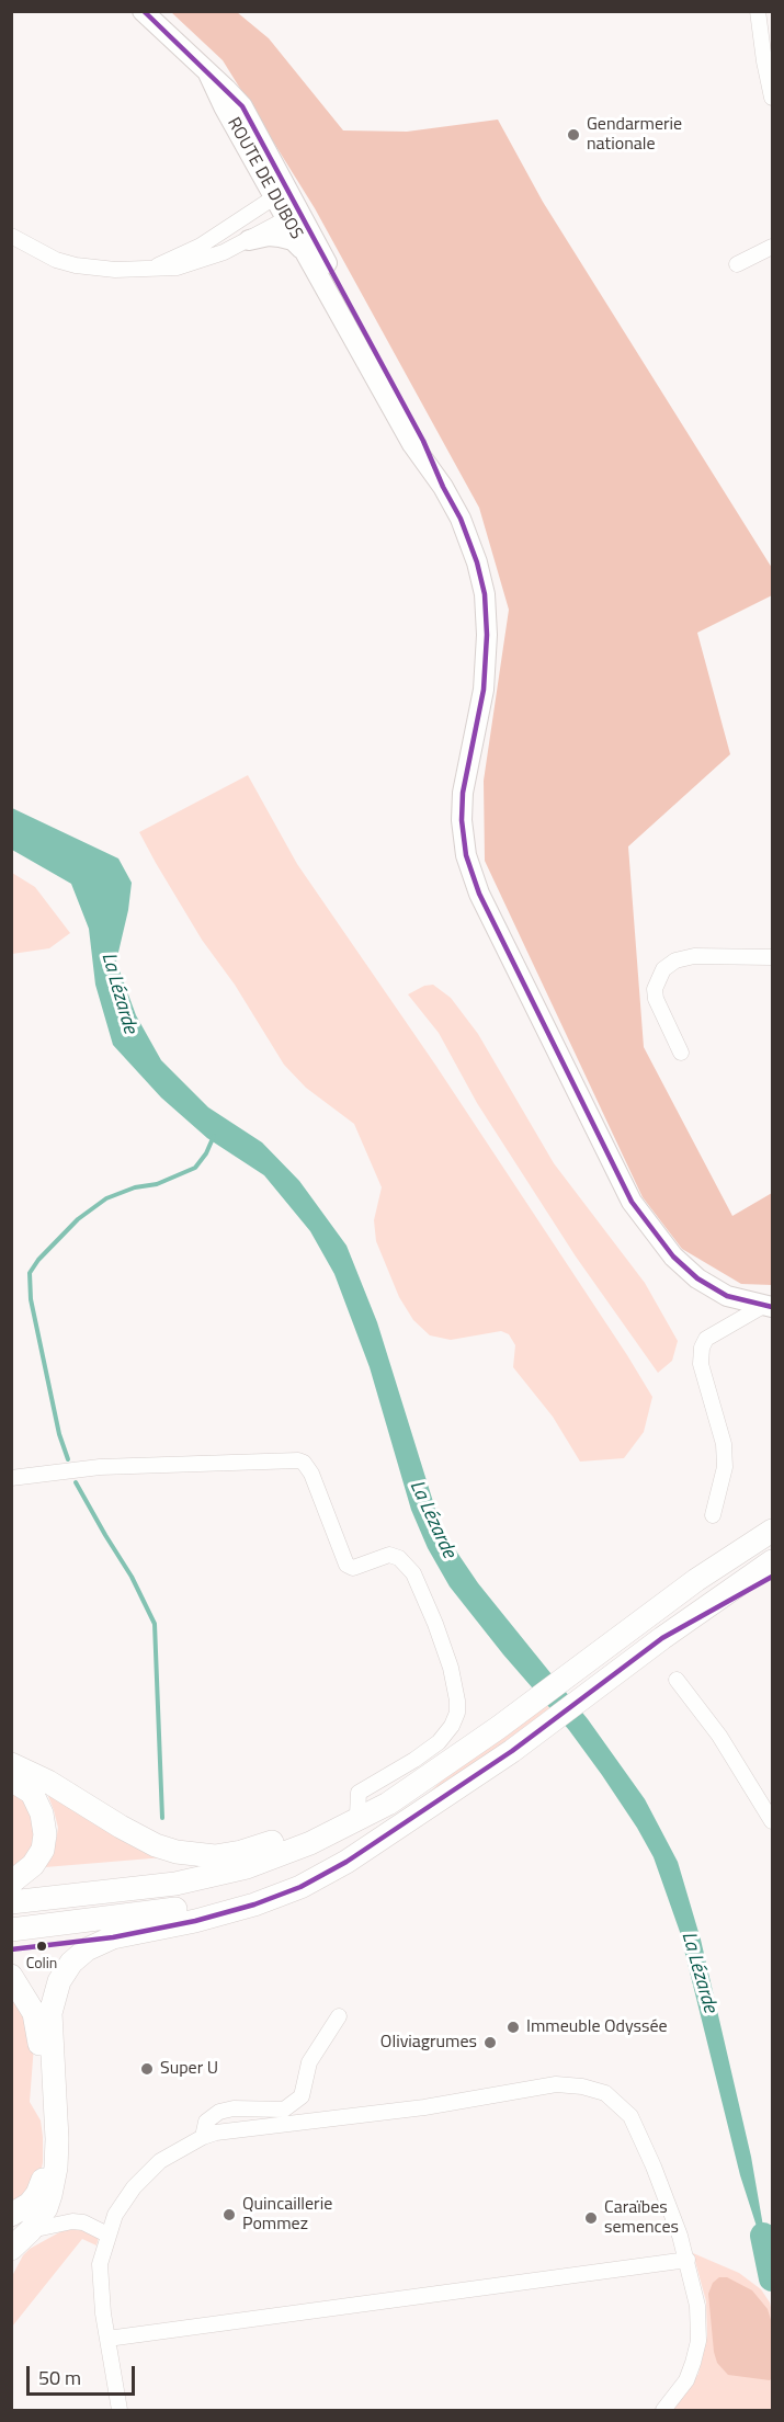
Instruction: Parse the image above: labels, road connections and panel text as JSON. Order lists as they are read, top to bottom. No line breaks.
{"streets":{"main road":["ROUTE DE DUBOS"]},"water":["La Lézarde"],"places":["Gendarmerie nationale","Colin","Immeuble Odyssée","Oliviagrumes","Super U","Quincaillerie Pommez","Caraïbes semences"],"scale_bar":"50 m"}
